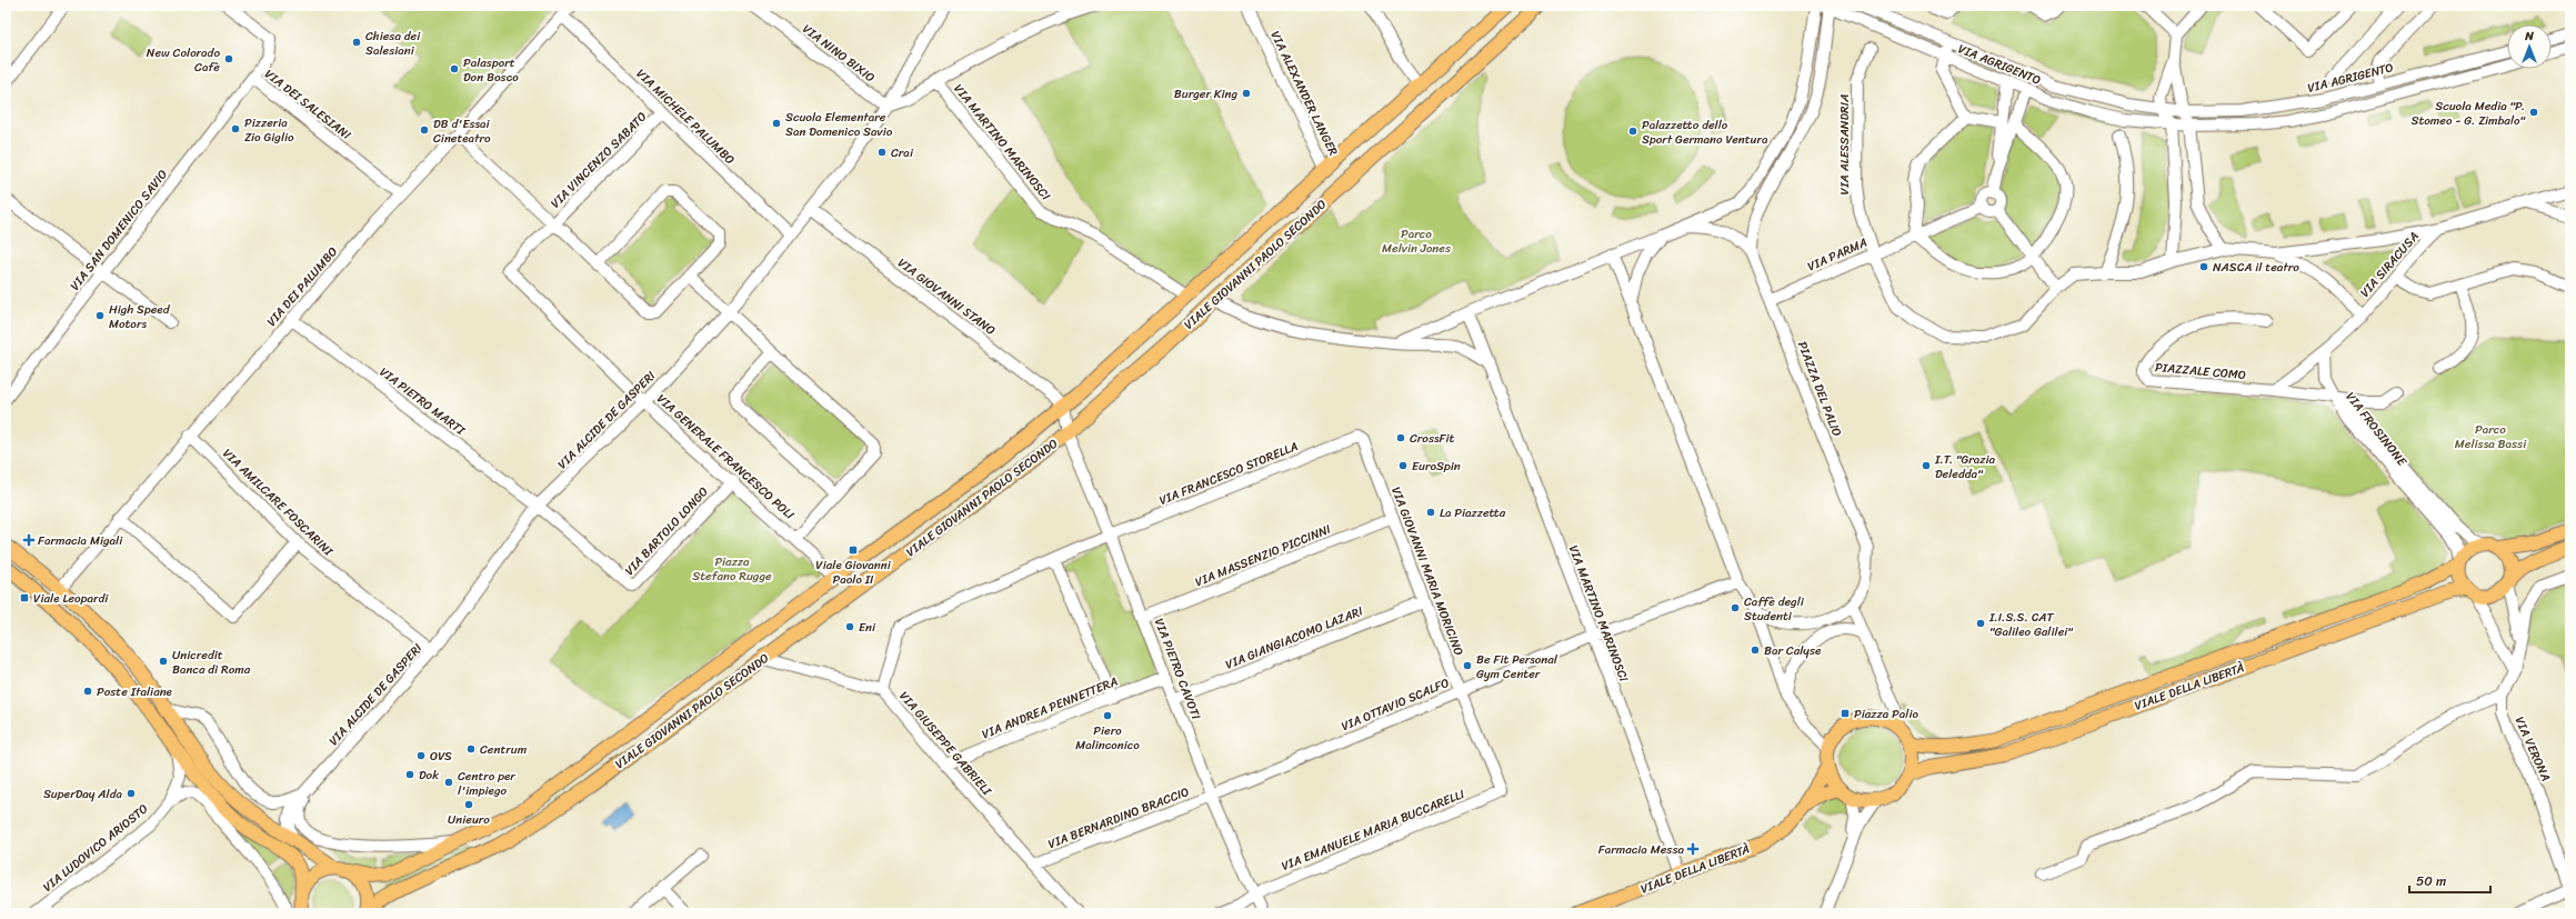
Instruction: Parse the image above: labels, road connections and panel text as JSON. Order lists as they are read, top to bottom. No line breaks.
{"streets":{"main road":["VIALE GIOVANNI PAOLO SECONDO","VIALE DELLA LIBERTÀ"],"street":["VIA NINO BIXIO","VIA AGRIGENTO","VIA ALEXANDER LANGER","VIA DEI SALESIANI","VIA MICHELE PALUMBO","VIA MARTINO MARINOSCI","VIA ALESSANDRIA","VIA VINCENZO SABATO","VIA SAN DOMENICO SAVIO","VIA PARMA","VIA SIRACUSA","VIA DEI PALUMBO","VIA GIOVANNI STANO","PIAZZALE COMO","PIAZZA DEL PALIO","VIA PIETRO MARTI","VIA ALCIDE DE GASPERI","VIA FROSINONE","VIA GENERALE FRANCESCO POLI","VIA FRANCESCO STORELLA","VIA AMILCARE FOSCARINI","VIA BARTOLO LONGO","VIA MASSENZIO PICCINNI","VIA GIOVANNI MARIA MORICINO","VIA GIANGIACOMO LAZARI","VIA PIETRO CAVOTI","VIA OTTAVIO SCALFO","VIA ANDREA PENNETTERA","VIA GIUSEPPE GABRIELI","VIA VERONA","VIA BERNARDINO BRACCIO","VIA EMANUELE MARIA BUCCARELLI","VIA LUDOVICO ARIOSTO"]},"crossings":[["VIA NINO BIXIO","VIA ALCIDE DE GASPERI"],["VIA ALEXANDER LANGER","VIALE GIOVANNI PAOLO SECONDO"],["VIA DEI SALESIANI","VIA SAN DOMENICO SAVIO"],["VIA DEI SALESIANI","VIA DEI PALUMBO"],["VIA MICHELE PALUMBO","VIA VINCENZO SABATO"],["VIA MICHELE PALUMBO","VIA DEI PALUMBO"],["VIA MICHELE PALUMBO","VIA ALCIDE DE GASPERI"],["VIA MARTINO MARINOSCI","VIALE GIOVANNI PAOLO SECONDO"],["VIA MARTINO MARINOSCI","PIAZZA DEL PALIO"],["VIA MARTINO MARINOSCI","VIALE DELLA LIBERTÀ"],["VIA MARTINO MARINOSCI","VIA OTTAVIO SCALFO"],["VIA ALESSANDRIA","VIA PARMA"],["VIA ALESSANDRIA","VIA SIRACUSA"],["VIA VINCENZO SABATO","VIA GENERALE FRANCESCO POLI"],["VIA PARMA","PIAZZA DEL PALIO"],["VIALE GIOVANNI PAOLO SECONDO","VIA DEI PALUMBO"],["VIALE GIOVANNI PAOLO SECONDO","VIA GIOVANNI STANO"],["VIALE GIOVANNI PAOLO SECONDO","VIA ALCIDE DE GASPERI"],["VIALE GIOVANNI PAOLO SECONDO","VIA GENERALE FRANCESCO POLI"],["VIALE GIOVANNI PAOLO SECONDO","VIA PIETRO CAVOTI"],["VIA DEI PALUMBO","VIA PIETRO MARTI"],["VIA DEI PALUMBO","VIA AMILCARE FOSCARINI"],["VIA GIOVANNI STANO","VIA ALCIDE DE GASPERI"],["VIA GIOVANNI STANO","VIA PIETRO CAVOTI"],["PIAZZALE COMO","VIA FROSINONE"],["VIA PIETRO MARTI","VIA ALCIDE DE GASPERI"],["VIA PIETRO MARTI","VIA BARTOLO LONGO"],["VIA ALCIDE DE GASPERI","VIA GENERALE FRANCESCO POLI"],["VIA ALCIDE DE GASPERI","VIA AMILCARE FOSCARINI"],["VIA ALCIDE DE GASPERI","VIA BARTOLO LONGO"],["VIA FROSINONE","VIALE DELLA LIBERTÀ"],["VIA FROSINONE","VIA VERONA"],["VIA GENERALE FRANCESCO POLI","VIA BARTOLO LONGO"],["VIA FRANCESCO STORELLA","VIA GIOVANNI MARIA MORICINO"],["VIA FRANCESCO STORELLA","VIA PIETRO CAVOTI"],["VIA FRANCESCO STORELLA","VIA GIUSEPPE GABRIELI"],["VIA MASSENZIO PICCINNI","VIA GIOVANNI MARIA MORICINO"],["VIA MASSENZIO PICCINNI","VIA PIETRO CAVOTI"],["VIA GIOVANNI MARIA MORICINO","VIA GIANGIACOMO LAZARI"],["VIA GIOVANNI MARIA MORICINO","VIA OTTAVIO SCALFO"],["VIA GIOVANNI MARIA MORICINO","VIA EMANUELE MARIA BUCCARELLI"],["VIA GIANGIACOMO LAZARI","VIA PIETRO CAVOTI"],["VIA PIETRO CAVOTI","VIA OTTAVIO SCALFO"],["VIA PIETRO CAVOTI","VIA ANDREA PENNETTERA"],["VIA PIETRO CAVOTI","VIA GIUSEPPE GABRIELI"],["VIA PIETRO CAVOTI","VIA BERNARDINO BRACCIO"],["VIA PIETRO CAVOTI","VIA EMANUELE MARIA BUCCARELLI"],["VIALE DELLA LIBERTÀ","VIA VERONA"],["VIA OTTAVIO SCALFO","VIA BERNARDINO BRACCIO"],["VIA ANDREA PENNETTERA","VIA GIUSEPPE GABRIELI"],["VIA GIUSEPPE GABRIELI","VIA BERNARDINO BRACCIO"]],"parks":["Parco Melvin Jones","Parco Melissa Bassi","Piazza Stefano Rugge"],"places":{"other":["Chiesa dei Salesiani","New Colorado Cafè","Palasport Don Bosco","Burger King","Scuola Media \"P. Stomeo - G. Zimbalo\"","Scuola Elementare San Domenico Savio","Pizzeria Zio Giglio","DB d'Essai Cineteatro","Palazzetto dello Sport Germano Ventura","Crai","NASCA il teatro","High Speed Motors","CrossFit","EuroSpin","I.T. \"Grazia Deledda\"","La Piazzetta","Caffè degli Studenti","I.I.S.S. CAT \"Galileo Galilei\"","Eni","Bar Calyse","Unicredit Banca di Roma","Be Fit Personal Gym Center","Poste Italiane","Piero Malinconico","Centrum","OVS","Dok","Centro per l'impiego","SuperDay Alda","Unieuro"],"health":["Farmacia Migali","Farmacia Messa"],"transit":["Viale Giovanni Paolo II","Viale Leopardi","Piazza Palio"]},"scale_bar":"50 m","north":"top"}
